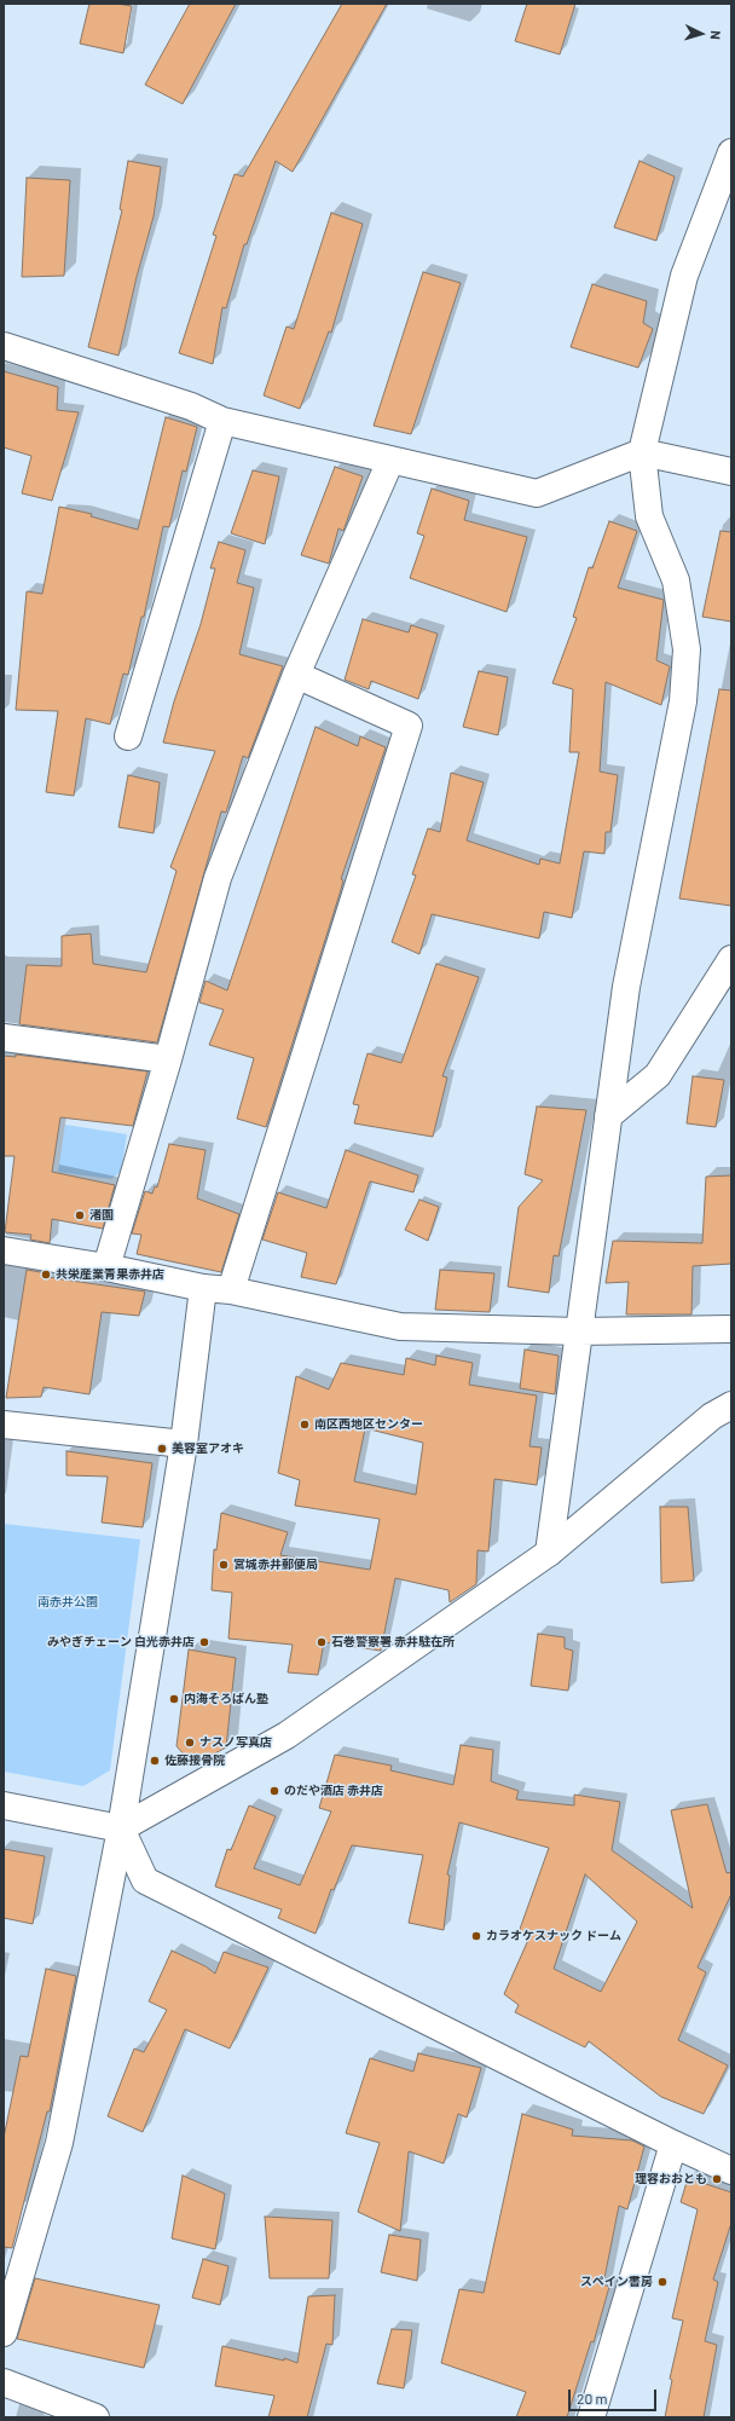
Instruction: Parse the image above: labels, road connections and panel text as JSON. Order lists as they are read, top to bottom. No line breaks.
{"parks":["南赤井公園"],"places":["渚園","共栄産業青果赤井店","南区西地区センター","美容室アオキ","宮城赤井郵便局","みやぎチェーン 白光赤井店","石巻警察署 赤井駐在所","内海そろばん塾","ナスノ写真店","佐藤接骨院","のだや酒店 赤井店","カラオケスナック ドーム","理容おおとも","スペイン書房"],"scale_bar":"20 m","north":"right"}
